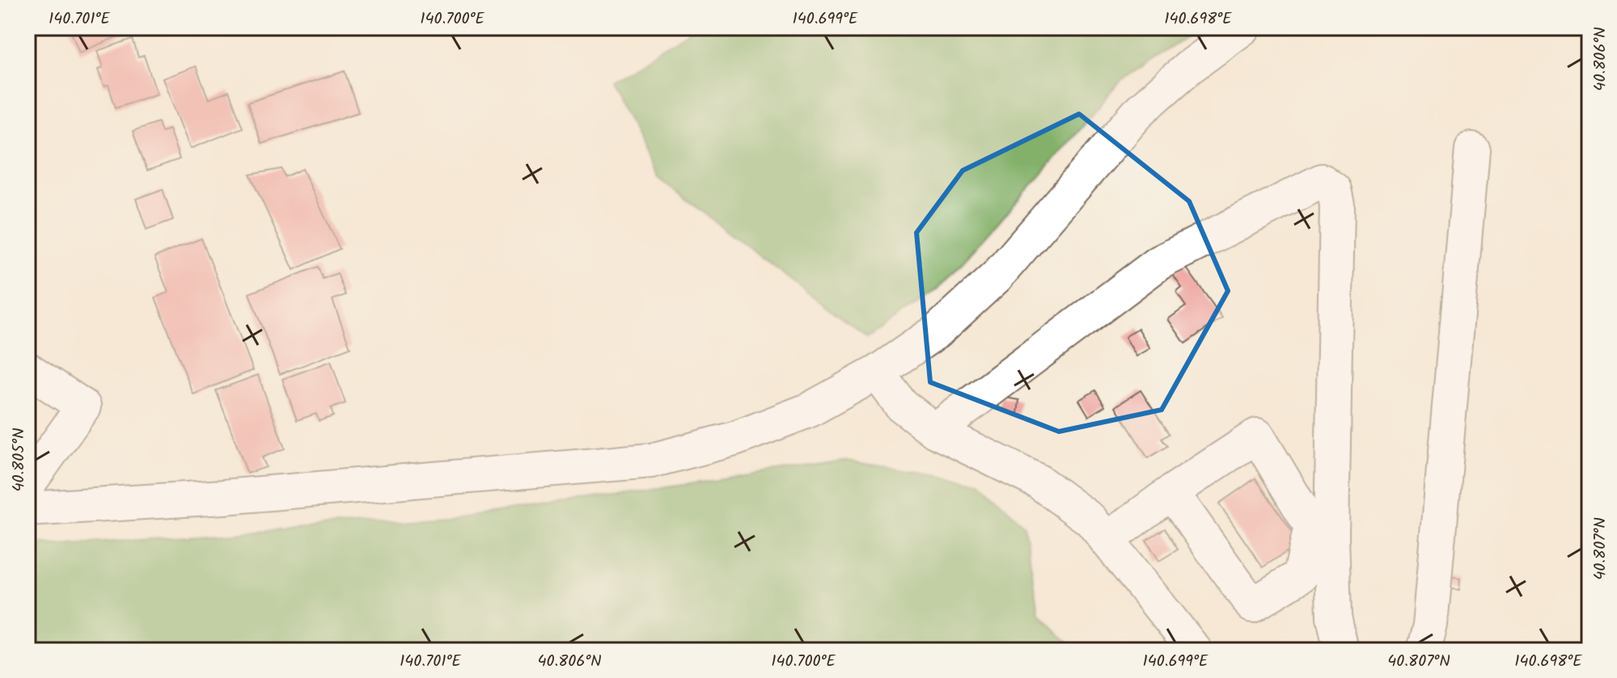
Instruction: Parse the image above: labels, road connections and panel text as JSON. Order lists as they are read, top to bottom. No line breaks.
{"coordinates":["140.701°E","140.700°E","140.699°E","140.698°E","40.806°N","40.805°N","40.807°N"]}
